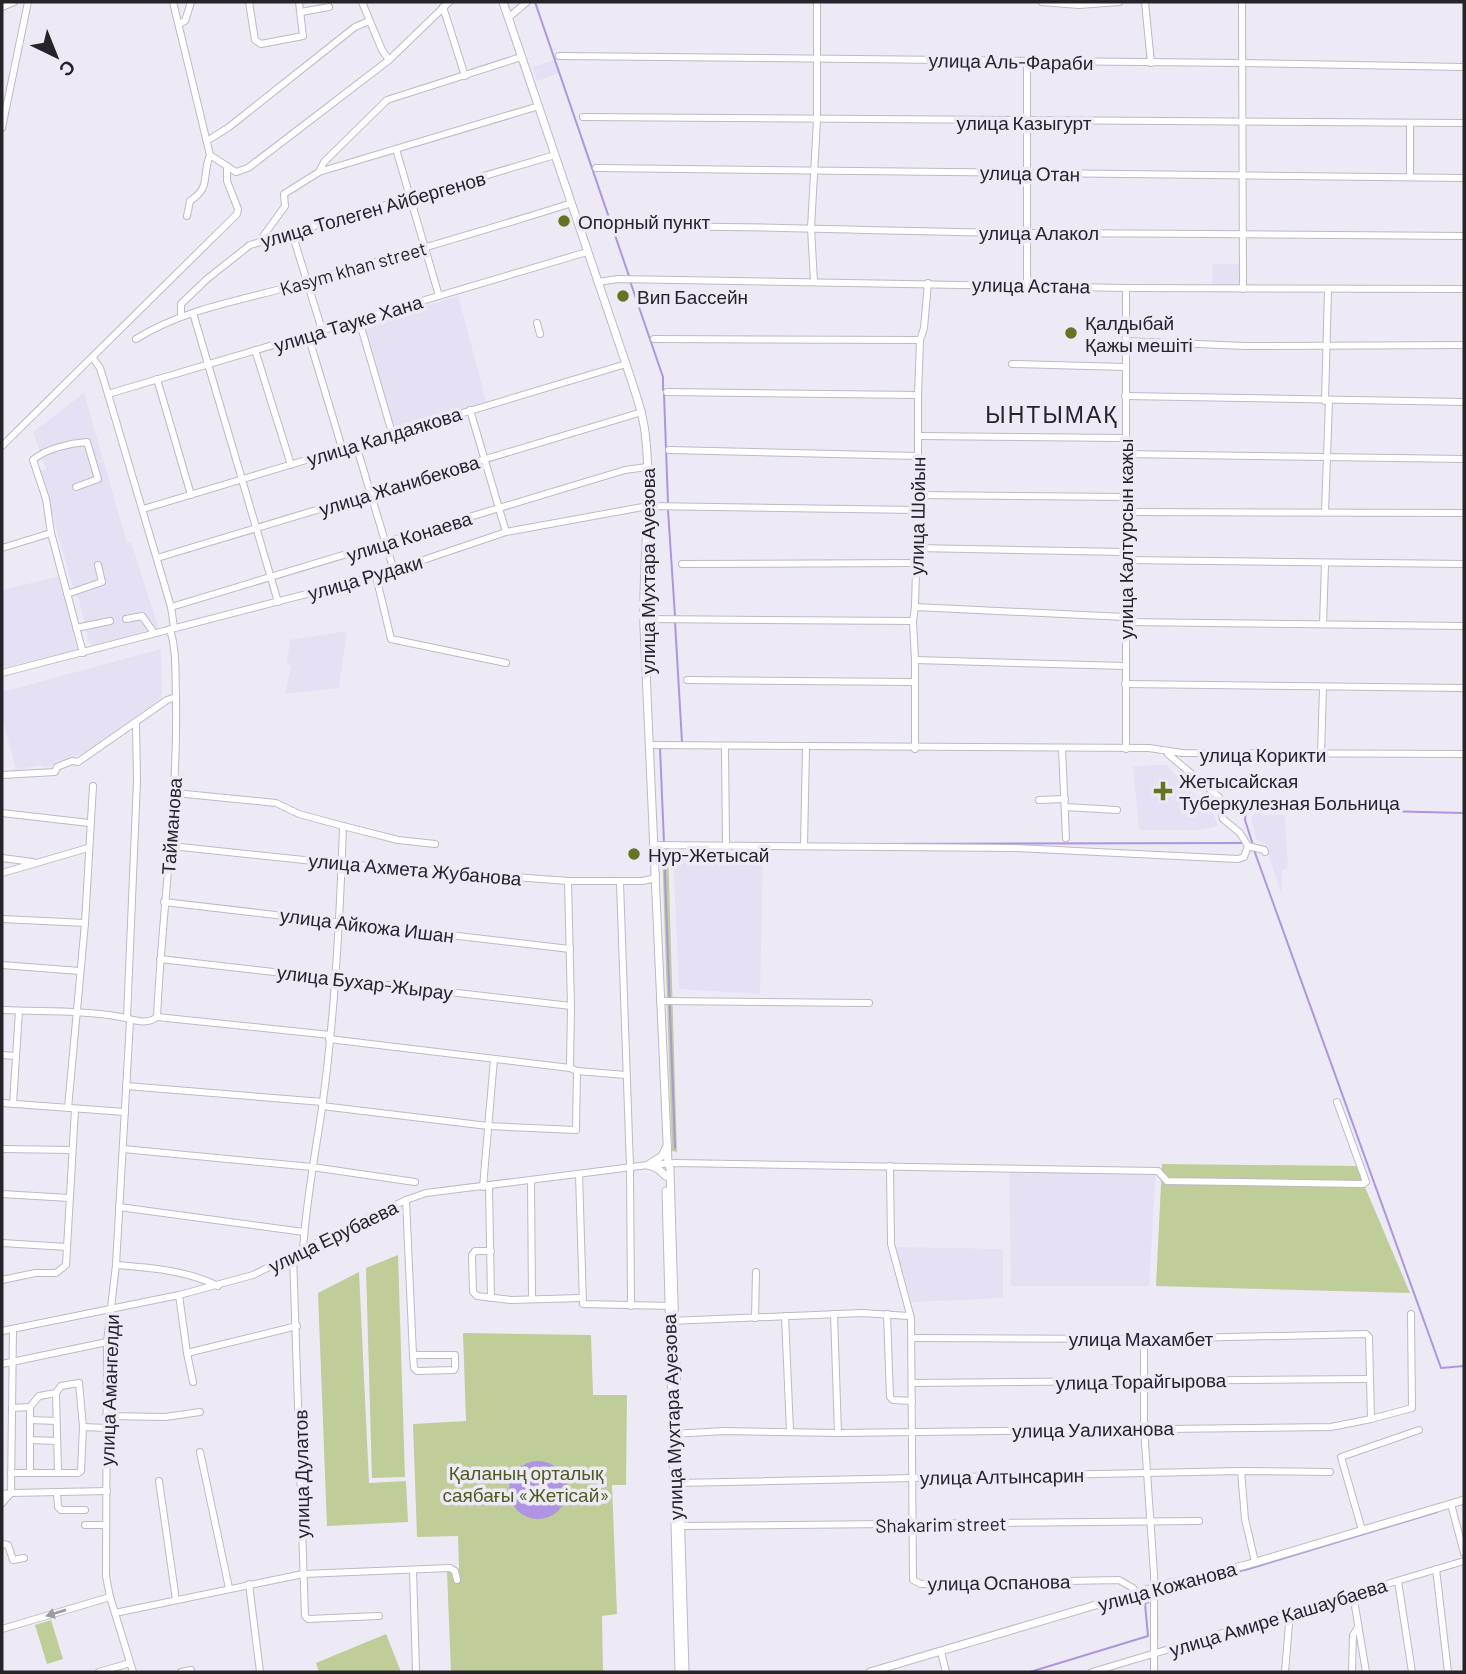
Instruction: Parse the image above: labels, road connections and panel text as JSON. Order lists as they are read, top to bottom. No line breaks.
{"streets":{"main road":["улица Мухтара Ауезова","улица Кожанова"],"street":["улица Аль-Фараби","улица Казыгурт","улица Отан","улица Толеген Айбергенов","улица Алакол","Kasym khan street","улица Астана","улица Тауке Хана","улица Калдаякова","улица Жанибекова","улица Шойын","улица Конаева","улица Калтурсын кажы","улица Рудаки","улица Корикти","Тайманова","улица Ахмета Жубанова","улица Айкожа Ишан","улица Бухар-Жырау","улица Ерубаева","улица Махамбет","улица Торайгырова","улица Амангелди","улица Уалиханова","улица Дулатов","улица Алтынсарин","Shakarim street","улица Оспанова","улица Амире Кашаубаева"]},"crossings":[["улица Толеген Айбергенов","Kasym khan street"],["улица Толеген Айбергенов","улица Мухтара Ауезова"],["Kasym khan street","улица Мухтара Ауезова"],["улица Астана","улица Шойын"],["улица Астана","улица Калтурсын кажы"],["улица Астана","улица Мухтара Ауезова"],["улица Тауке Хана","улица Мухтара Ауезова"],["улица Тауке Хана","Тайманова"],["улица Калдаякова","улица Мухтара Ауезова"],["улица Калдаякова","Тайманова"],["улица Жанибекова","улица Мухтара Ауезова"],["улица Жанибекова","Тайманова"],["улица Шойын","улица Рудаки"],["улица Шойын","улица Корикти"],["улица Конаева","улица Мухтара Ауезова"],["улица Конаева","Тайманова"],["улица Калтурсын кажы","улица Корикти"],["улица Мухтара Ауезова","улица Рудаки"],["улица Мухтара Ауезова","улица Корикти"],["улица Мухтара Ауезова","улица Ахмета Жубанова"],["улица Мухтара Ауезова","улица Ерубаева"],["улица Мухтара Ауезова","улица Уалиханова"],["улица Мухтара Ауезова","улица Алтынсарин"],["улица Мухтара Ауезова","Shakarim street"],["улица Рудаки","Тайманова"],["Тайманова","улица Ахмета Жубанова"],["Тайманова","улица Айкожа Ишан"],["Тайманова","улица Бухар-Жырау"],["улица Ерубаева","улица Амангелди"],["улица Ерубаева","улица Дулатов"],["улица Ерубаева","улица Оспанова"],["улица Махамбет","улица Торайгырова"],["улица Махамбет","улица Оспанова"],["улица Торайгырова","улица Оспанова"],["улица Уалиханова","улица Оспанова"],["улица Алтынсарин","улица Оспанова"],["Shakarim street","улица Оспанова"],["улица Оспанова","улица Кожанова"]],"districts":["ЫНТЫМАҚ"],"parks":["Қаланың орталық саябағы «Жетісай»"],"places":{"other":["Опорный пункт","Вип Бассейн","Қалдыбай Қажы мешіті","Нур-Жетысай"],"health":["Жетысайская Туберкулезная Больница"]},"north":"bottom right"}
